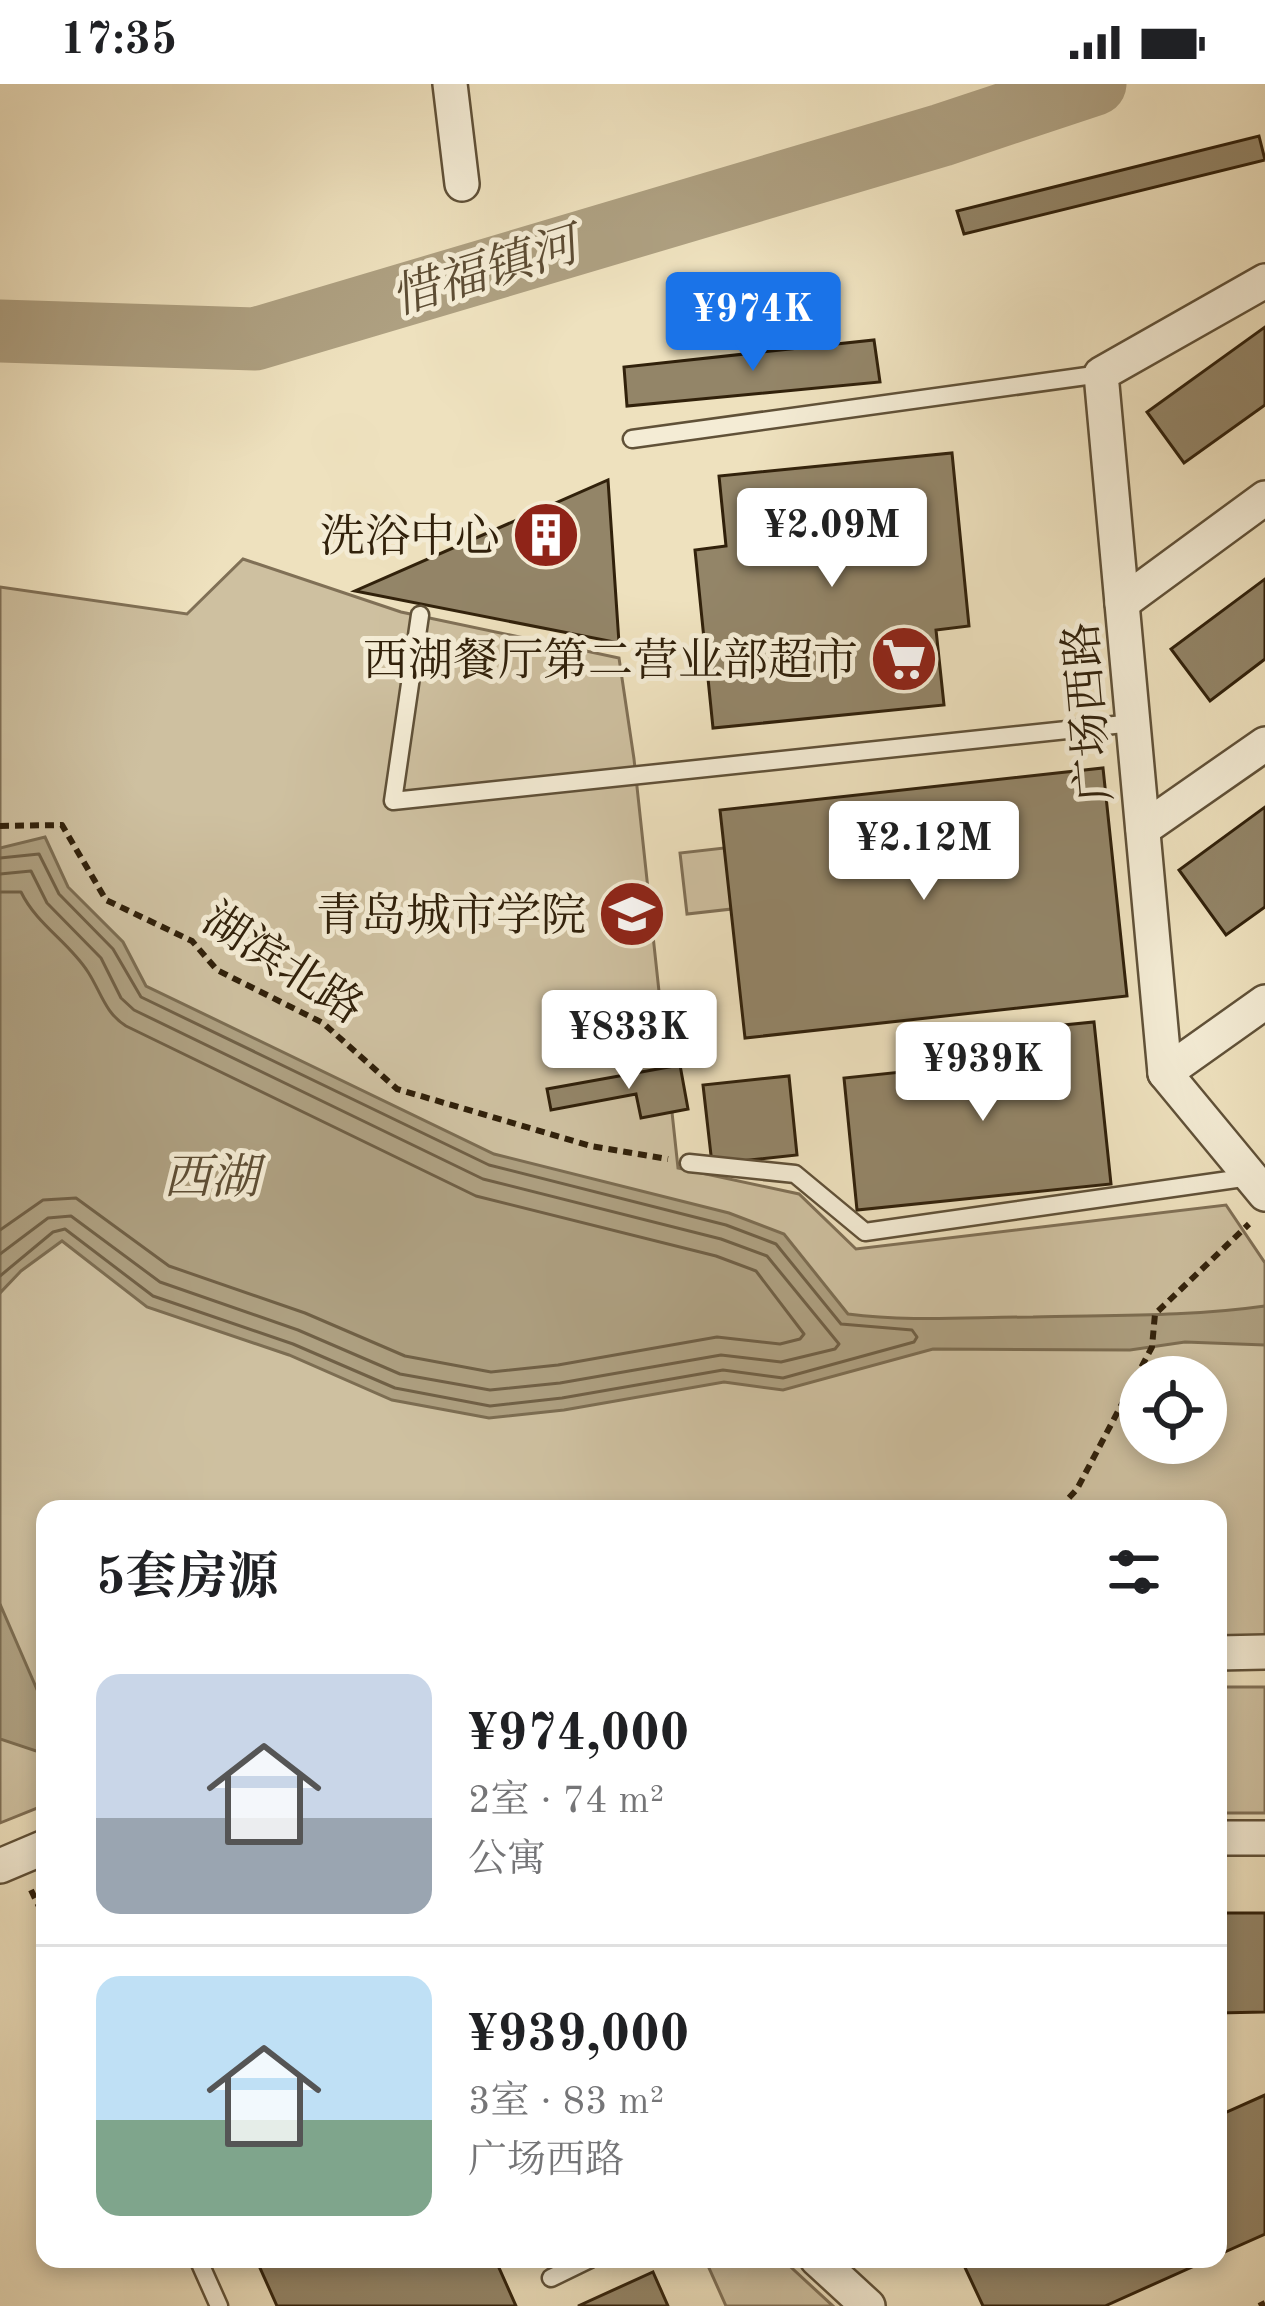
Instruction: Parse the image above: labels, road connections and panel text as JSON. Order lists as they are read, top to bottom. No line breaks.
{"streets":{"street":["广场西路"],"path":["湖滨北路"]},"water":["惜福镇河","西湖"],"places":{"building":["洗浴中心"],"supermarket":["西湖餐厅第二营业部超市"],"school or university":["青岛城市学院"]},"page":{"status":"17:35","price":["¥974K","¥2.09M","¥2.12M","¥833K","¥939K"],"heading":"5套房源","list":[{"name":"¥974,000","note":"2室 · 74 m² · 公寓"},{"name":"¥939,000","note":"3室 · 83 m² · 广场西路"}]}}
